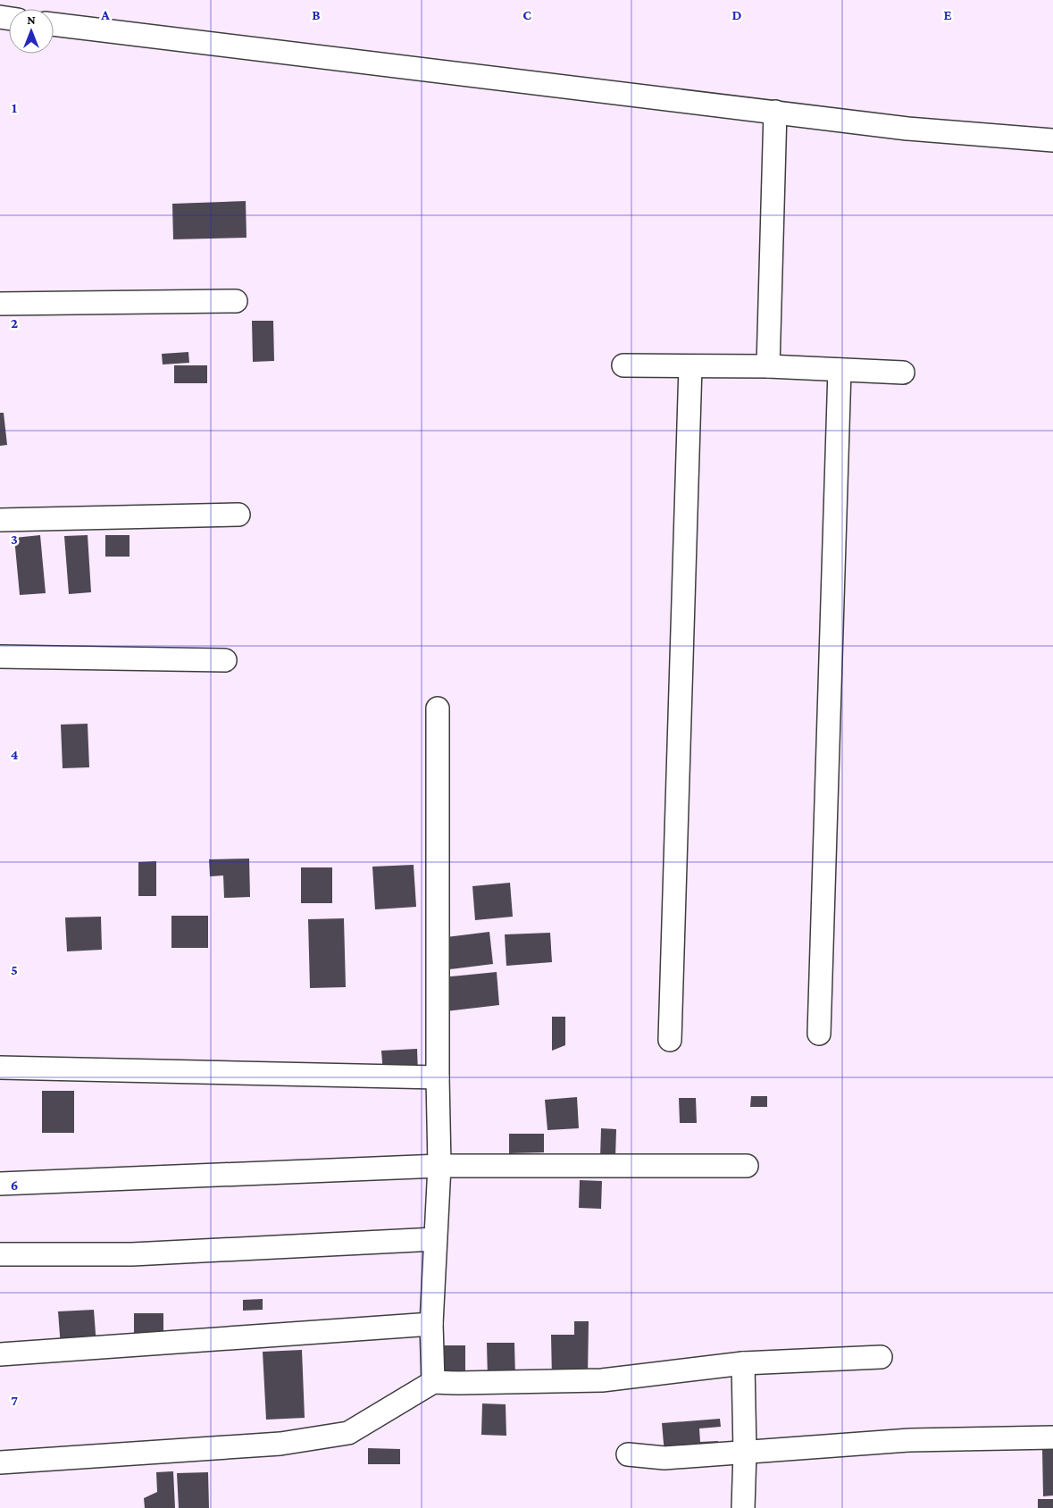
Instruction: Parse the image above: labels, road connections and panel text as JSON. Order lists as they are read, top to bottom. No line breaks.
{"north":"top","grid":{"columns":["A","B","C","D","E"],"rows":["1","2","3","4","5","6","7"]}}
